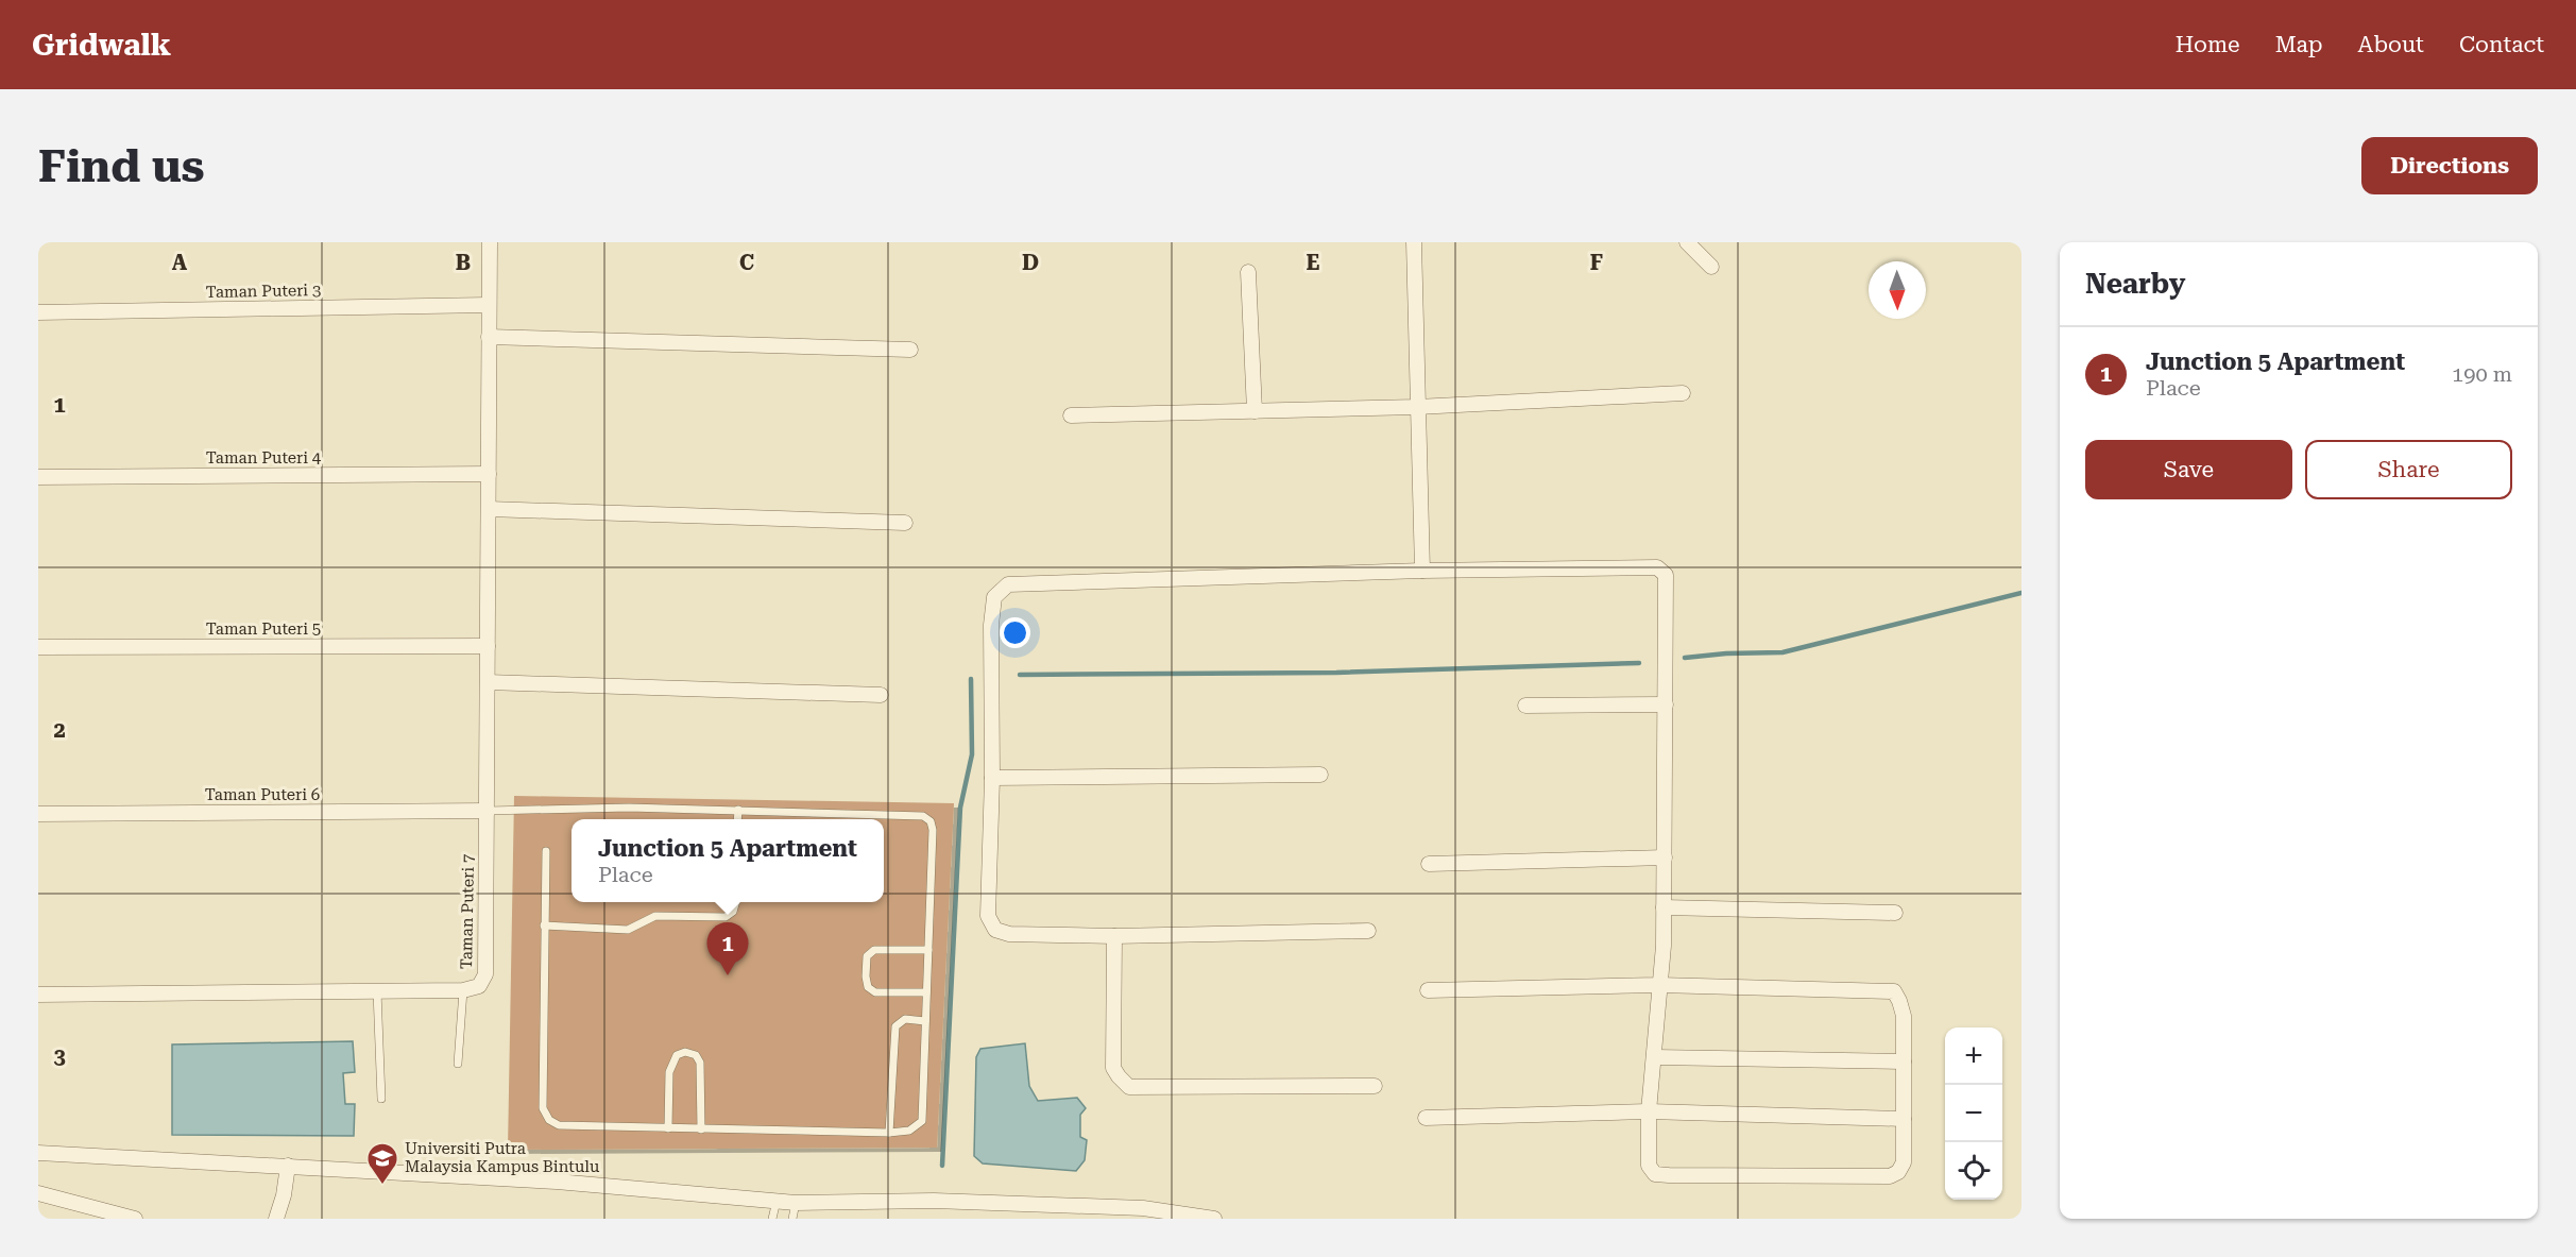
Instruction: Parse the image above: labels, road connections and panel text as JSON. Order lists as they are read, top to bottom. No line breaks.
{"streets":{"street":["Taman Puteri 3","Taman Puteri 4","Taman Puteri 5","Taman Puteri 6","Taman Puteri 7"]},"crossings":[["Taman Puteri 3","Taman Puteri 7"],["Taman Puteri 4","Taman Puteri 7"],["Taman Puteri 5","Taman Puteri 7"],["Taman Puteri 6","Taman Puteri 7"]],"places":{"school or university":["Universiti Putra Malaysia Kampus Bintulu"]},"north":"bottom","page":{"header":"Gridwalk","nav":["Home","Map","About","Contact"],"buttons":["Directions",["Save","Share"]],"title":"Find us","heading":"Nearby","list":[{"mark":"1","name":"Junction 5 Apartment","note":"Place","value":"190 m"}],"popup":["Junction 5 Apartment","Place"],"pins":"1","map_buttons":["+","−"]},"grid":{"columns":["A","B","C","D","E","F"],"rows":["1","2","3"]}}
